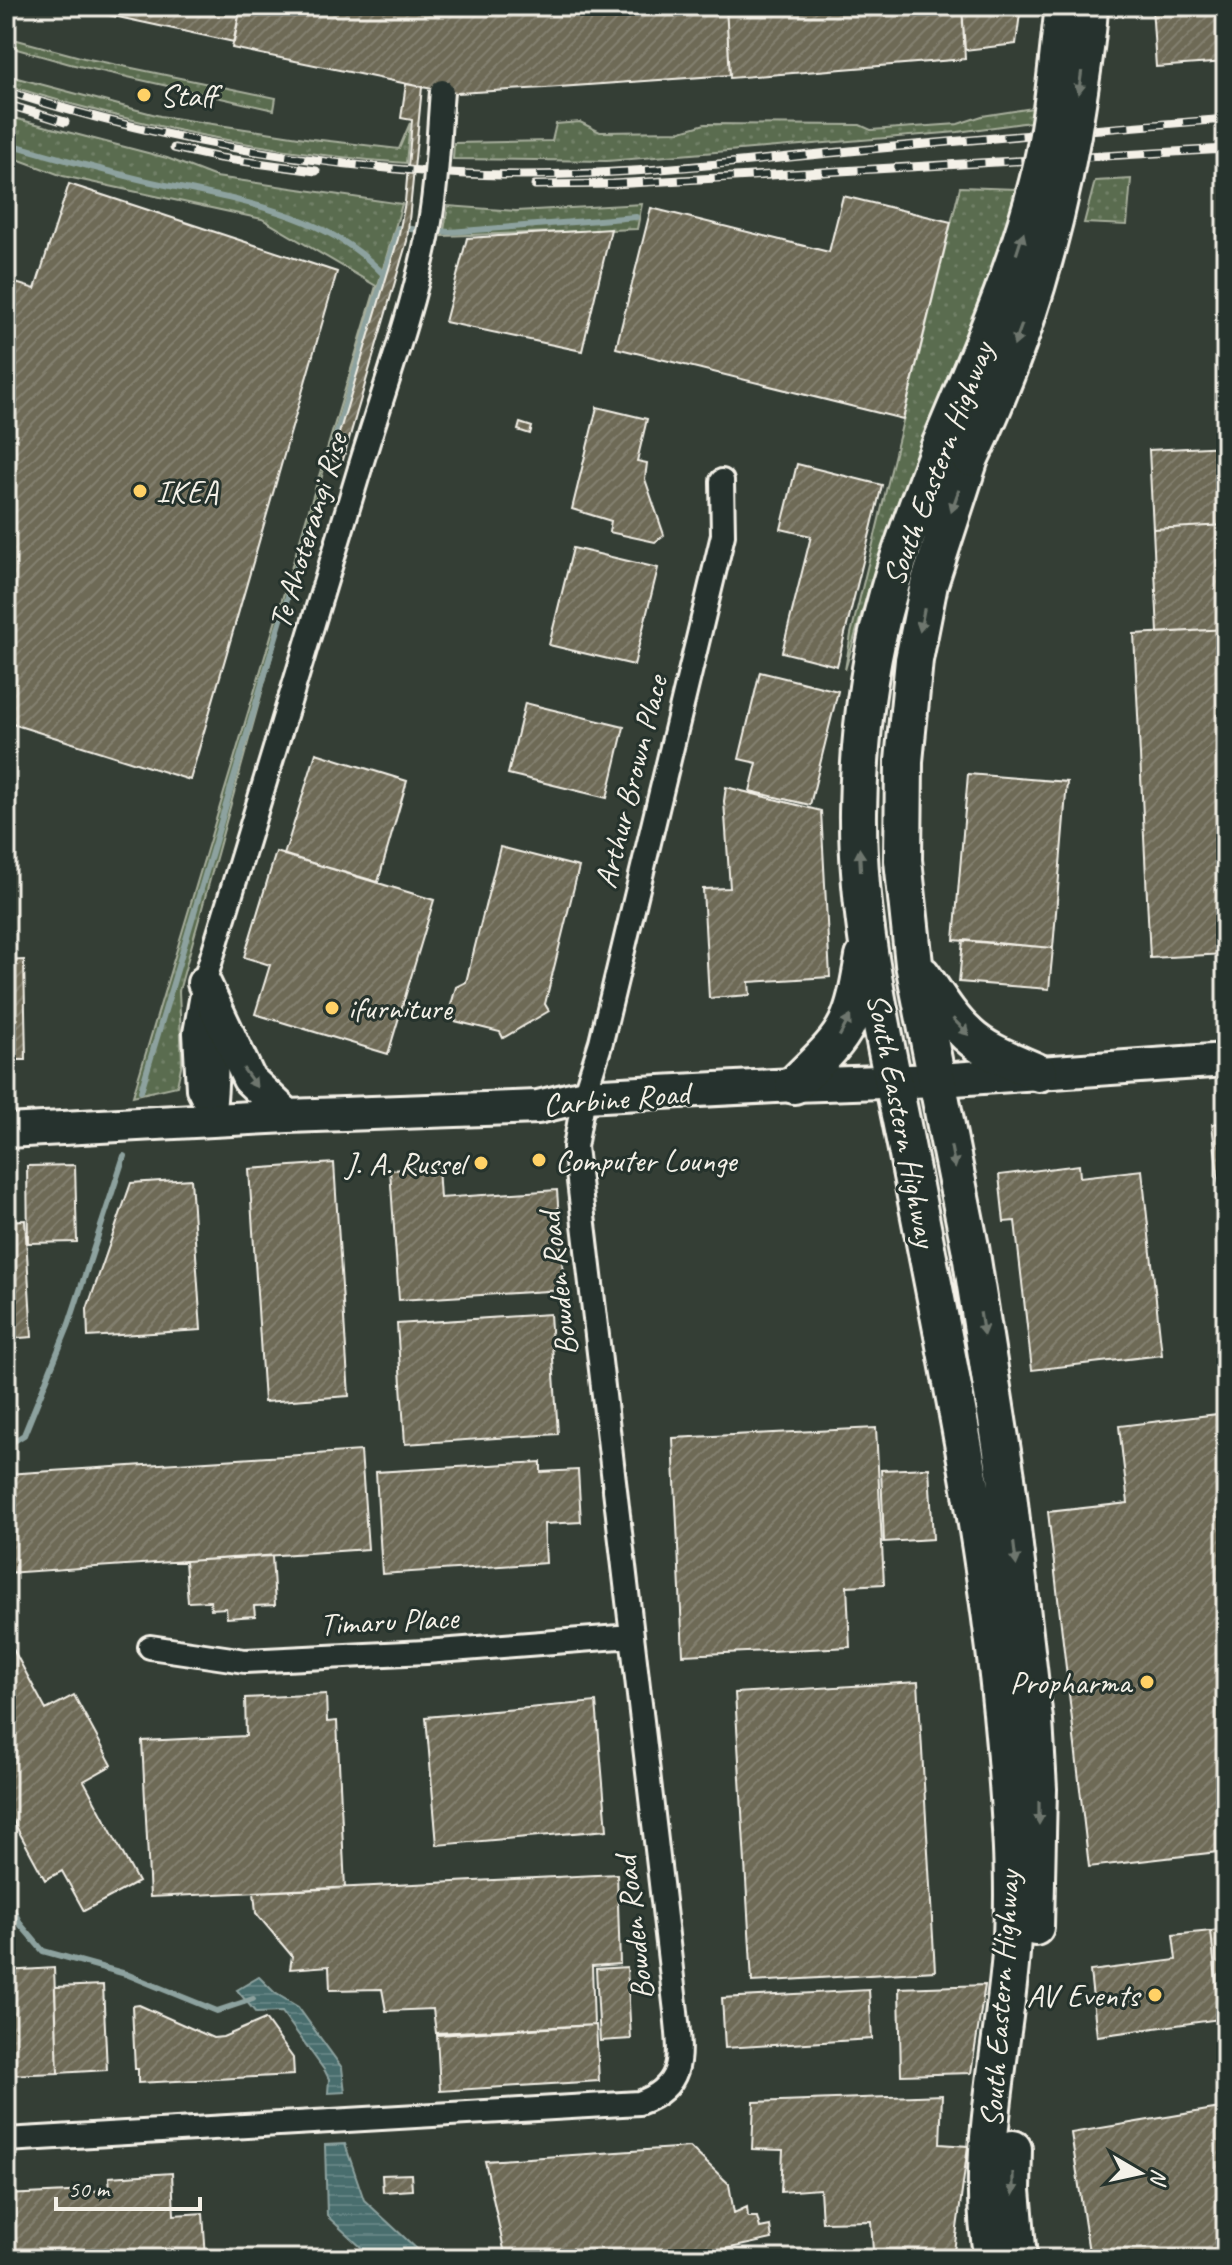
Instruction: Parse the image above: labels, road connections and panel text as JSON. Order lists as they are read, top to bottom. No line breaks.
{"streets":{"main road":["South Eastern Highway","Carbine Road"],"street":["Te Ahoterangi Rise","Arthur Brown Place","Bowden Road","Timaru Place"]},"crossings":[["South Eastern Highway","Carbine Road"],["Te Ahoterangi Rise","Carbine Road"],["Arthur Brown Place","Carbine Road"],["Arthur Brown Place","Bowden Road"],["Carbine Road","Bowden Road"],["Bowden Road","Timaru Place"]],"places":["Staff","IKEA","ifurniture","Computer Lounge","J. A. Russel","Propharma","AV Events"],"scale_bar":"50 m","north":"right"}
